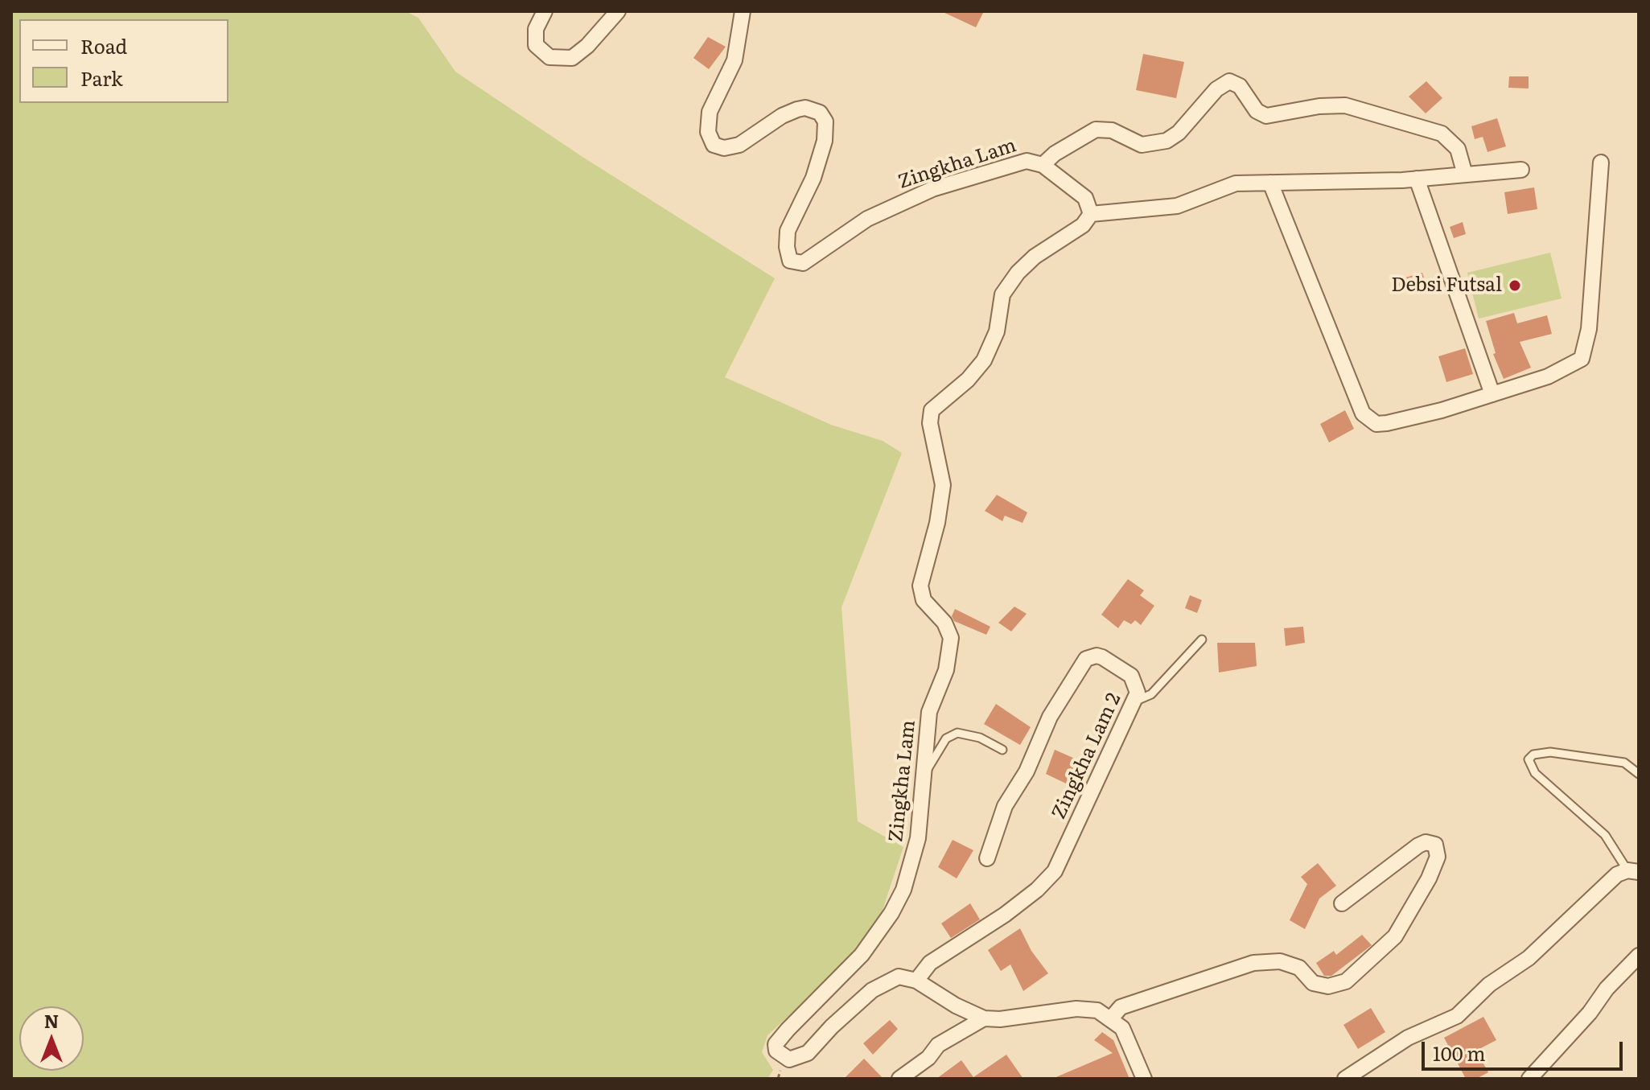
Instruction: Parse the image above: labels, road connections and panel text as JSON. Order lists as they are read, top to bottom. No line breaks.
{"streets":{"street":["Zingkha Lam","Zingkha Lam 2"]},"crossings":[["Zingkha Lam","Zingkha Lam 2"]],"places":["Debsi Futsal"],"legend":["Road","Park"],"scale_bar":"100 m","north":"top"}
